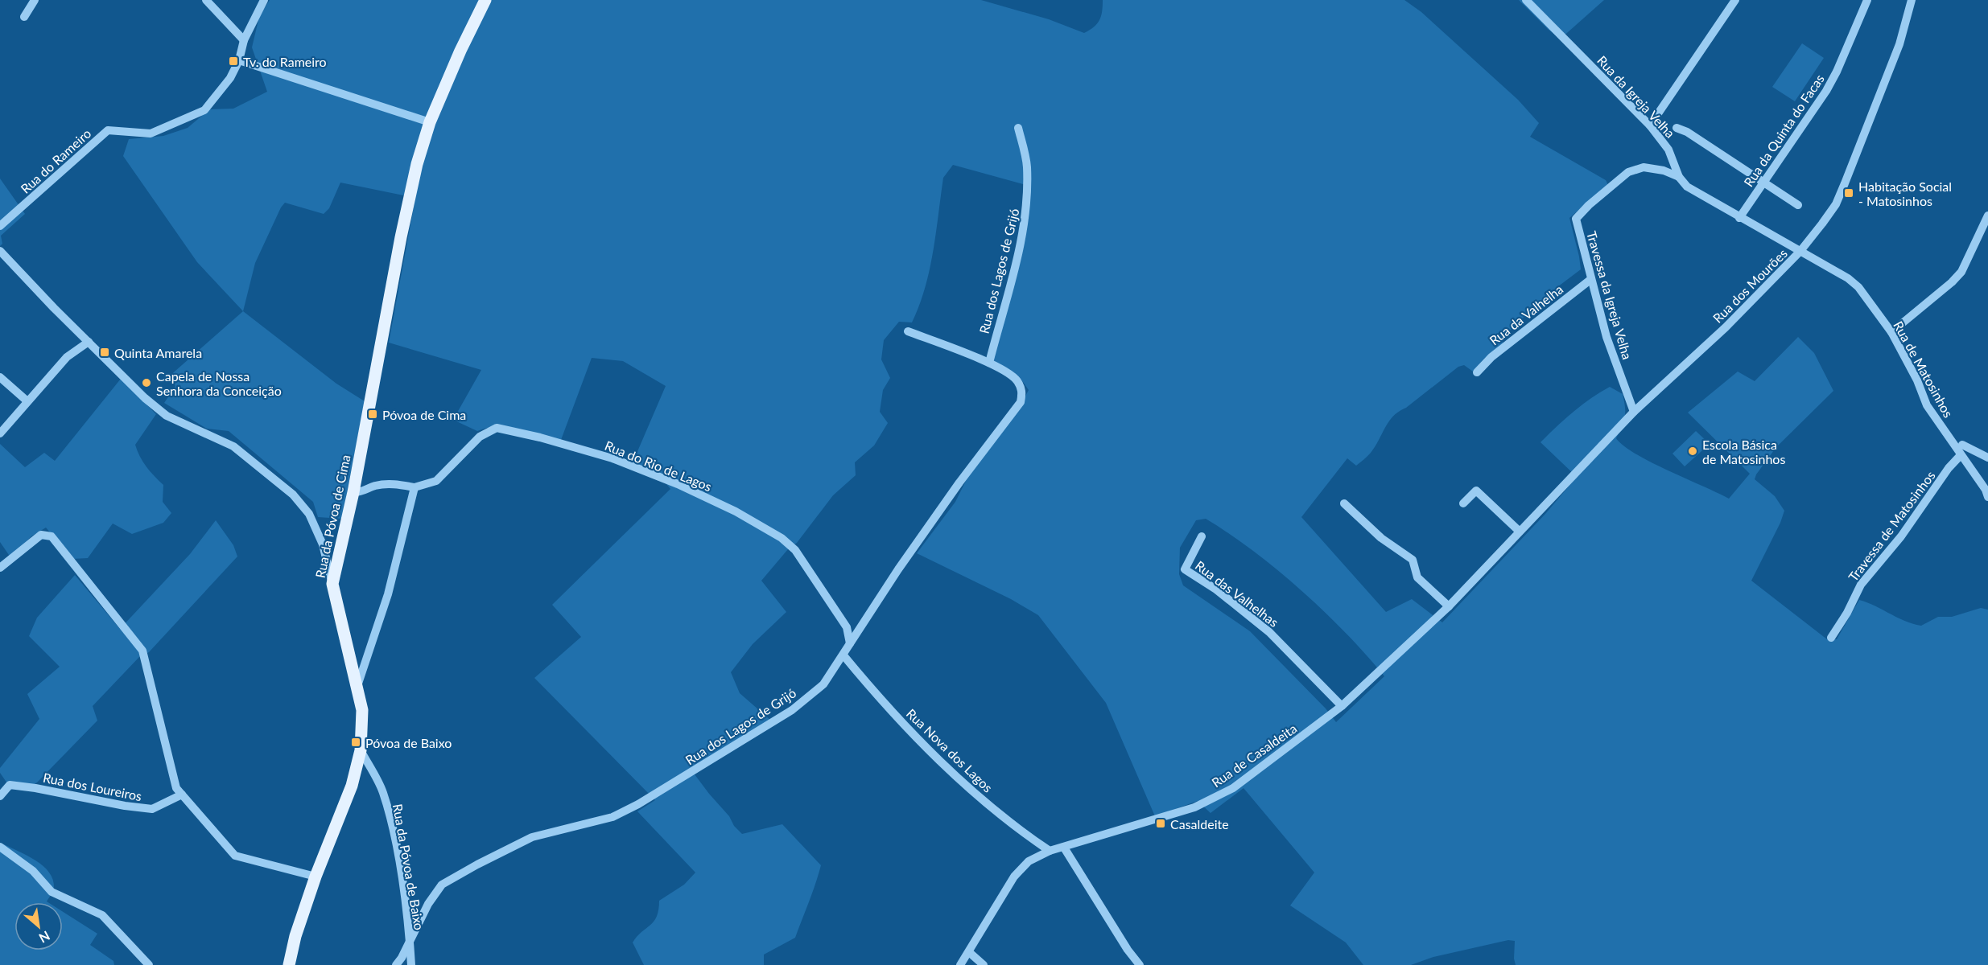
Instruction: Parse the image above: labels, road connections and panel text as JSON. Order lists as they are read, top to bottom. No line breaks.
{"streets":{"main road":["Rua da Póvoa de Cima"],"street":["Rua da Igreja Velha","Rua da Quinta do Facas","Rua do Rameiro","Rua dos Lagos de Grijó","Rua dos Mourões","Travessa da Igreja Velha","Rua da Valhelha","Rua de Matosinhos","Rua do Rio de Lagos","Travessa de Matosinhos","Rua das Valhelhas","Rua Nova dos Lagos","Rua de Casaldeita","Rua dos Loureiros","Rua da Póvoa de Baixo"]},"crossings":[["Rua da Igreja Velha","Rua da Quinta do Facas"],["Rua da Igreja Velha","Rua dos Mourões"],["Rua da Igreja Velha","Travessa da Igreja Velha"],["Rua da Igreja Velha","Rua de Matosinhos"],["Rua dos Lagos de Grijó","Rua do Rio de Lagos"],["Rua dos Lagos de Grijó","Rua Nova dos Lagos"],["Rua dos Lagos de Grijó","Rua da Póvoa de Baixo"],["Rua dos Mourões","Travessa da Igreja Velha"],["Rua dos Mourões","Rua de Matosinhos"],["Rua dos Mourões","Rua de Casaldeita"],["Travessa da Igreja Velha","Rua da Valhelha"],["Rua de Matosinhos","Travessa de Matosinhos"],["Rua do Rio de Lagos","Rua da Póvoa de Cima"],["Rua da Póvoa de Cima","Rua da Póvoa de Baixo"],["Rua das Valhelhas","Rua de Casaldeita"],["Rua Nova dos Lagos","Rua de Casaldeita"]],"places":{"transit":["Tv. do Rameiro","Habitação Social - Matosinhos","Quinta Amarela","Póvoa de Cima","Póvoa de Baixo","Casaldeite"],"other":["Capela de Nossa Senhora da Conceição","Escola Básica de Matosinhos"]},"north":"bottom right"}
